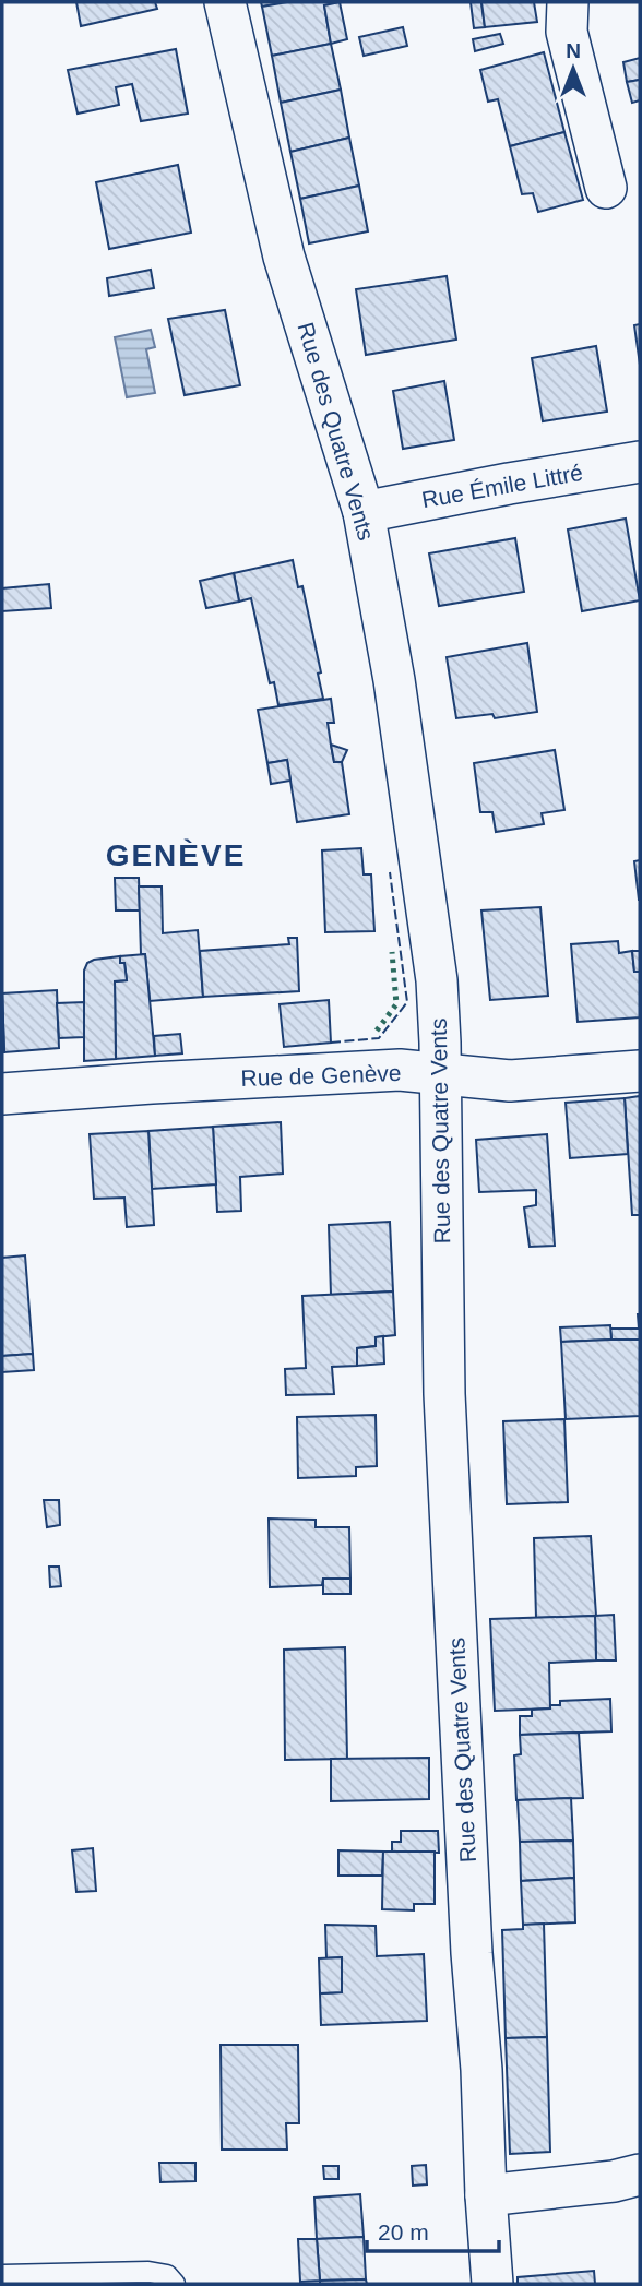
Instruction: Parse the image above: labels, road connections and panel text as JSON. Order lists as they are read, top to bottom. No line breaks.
{"streets":{"street":["Rue des Quatre Vents","Rue Émile Littré","Rue de Genève"]},"crossings":[["Rue des Quatre Vents","Rue Émile Littré"],["Rue des Quatre Vents","Rue de Genève"]],"districts":["GENÈVE"],"scale_bar":"20 m","north":"top"}
